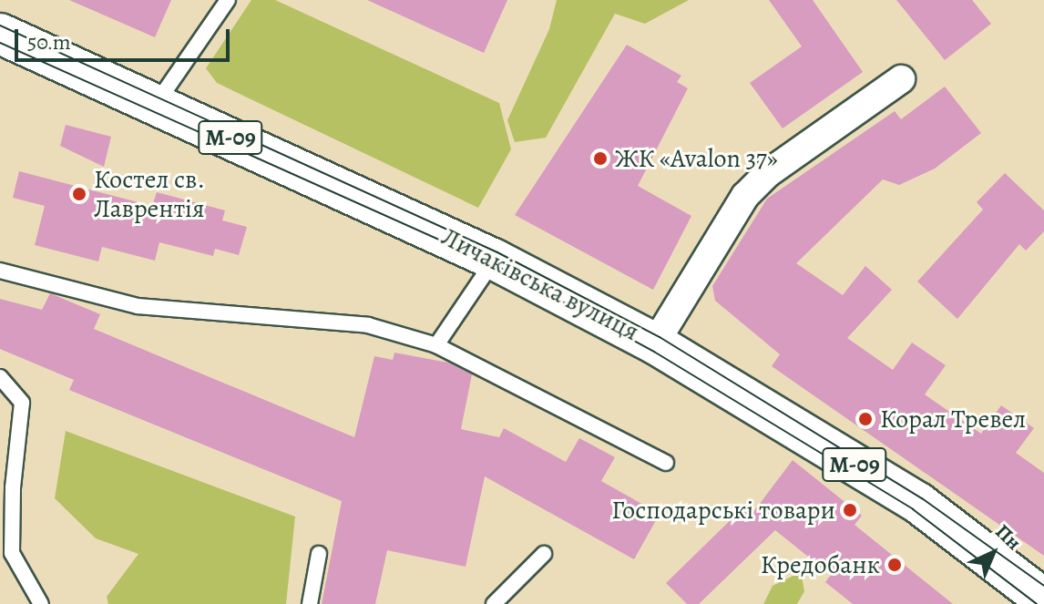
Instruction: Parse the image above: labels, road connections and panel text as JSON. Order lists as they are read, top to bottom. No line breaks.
{"streets":{"main road":["М-09","Личаківська вулиця"]},"places":["ЖК «Avalon 37»","Костел св. Лаврентія","Корал Тревел","Господарські товари","Кредобанк"],"scale_bar":"50 m","north":"top right"}
